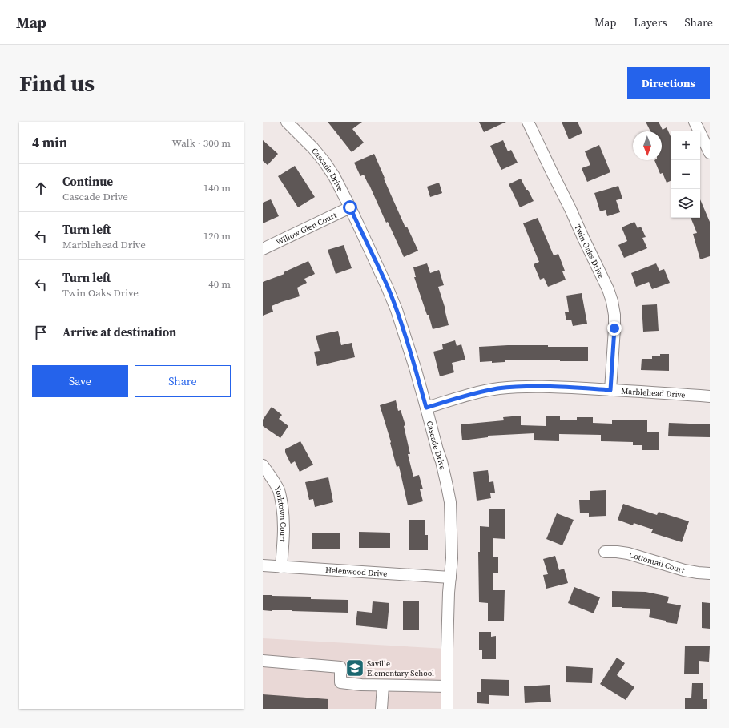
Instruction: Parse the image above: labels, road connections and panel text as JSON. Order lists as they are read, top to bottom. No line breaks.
{"streets":{"street":["Cascade Drive","Willow Glen Court","Twin Oaks Drive","Marblehead Drive","Yorktown Court","Cottontail Court","Helenwood Drive"]},"crossings":[["Cascade Drive","Willow Glen Court"],["Cascade Drive","Marblehead Drive"],["Cascade Drive","Helenwood Drive"],["Twin Oaks Drive","Marblehead Drive"],["Yorktown Court","Helenwood Drive"]],"places":{"school or university":["Saville Elementary School"]},"north":"bottom","page":{"header":"Map","nav":["Map","Layers","Share"],"buttons":["Directions",["Save","Share"]],"title":"Find us","heading":["4 min","Walk · 300 m"],"map_buttons":["+","−"],"list":[["Continue","Cascade Drive","140 m"],["Turn left","Marblehead Drive","120 m"],["Turn left","Twin Oaks Drive","40 m"],"Arrive at destination"]}}
